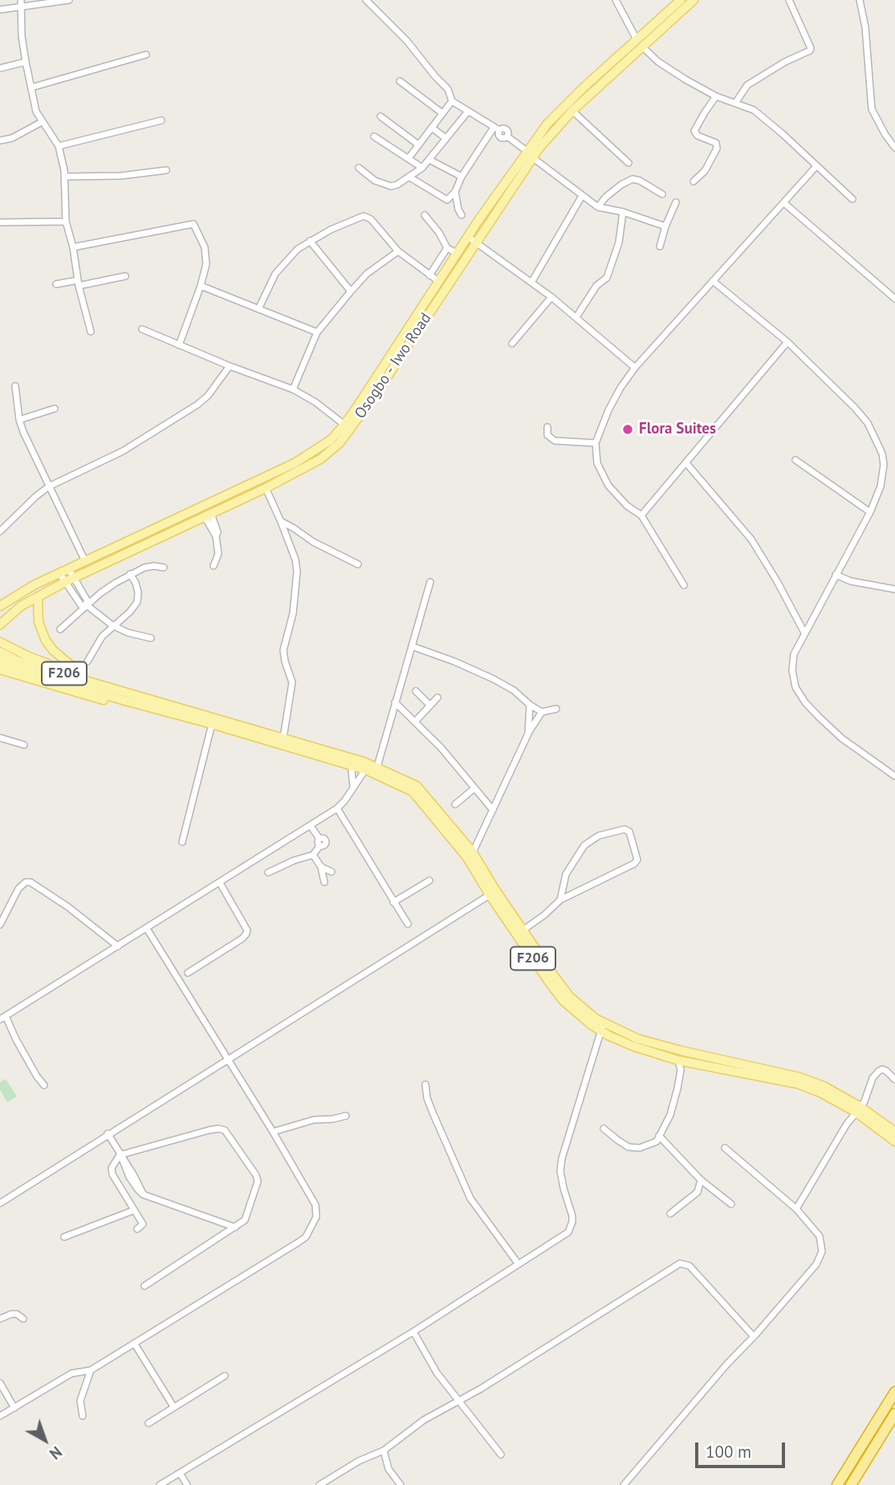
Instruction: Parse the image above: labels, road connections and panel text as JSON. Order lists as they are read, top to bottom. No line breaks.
{"streets":{"main road":["Osogbo - Iwo Road","F206"]},"places":["Flora Suites"],"scale_bar":"100 m","north":"bottom right"}
